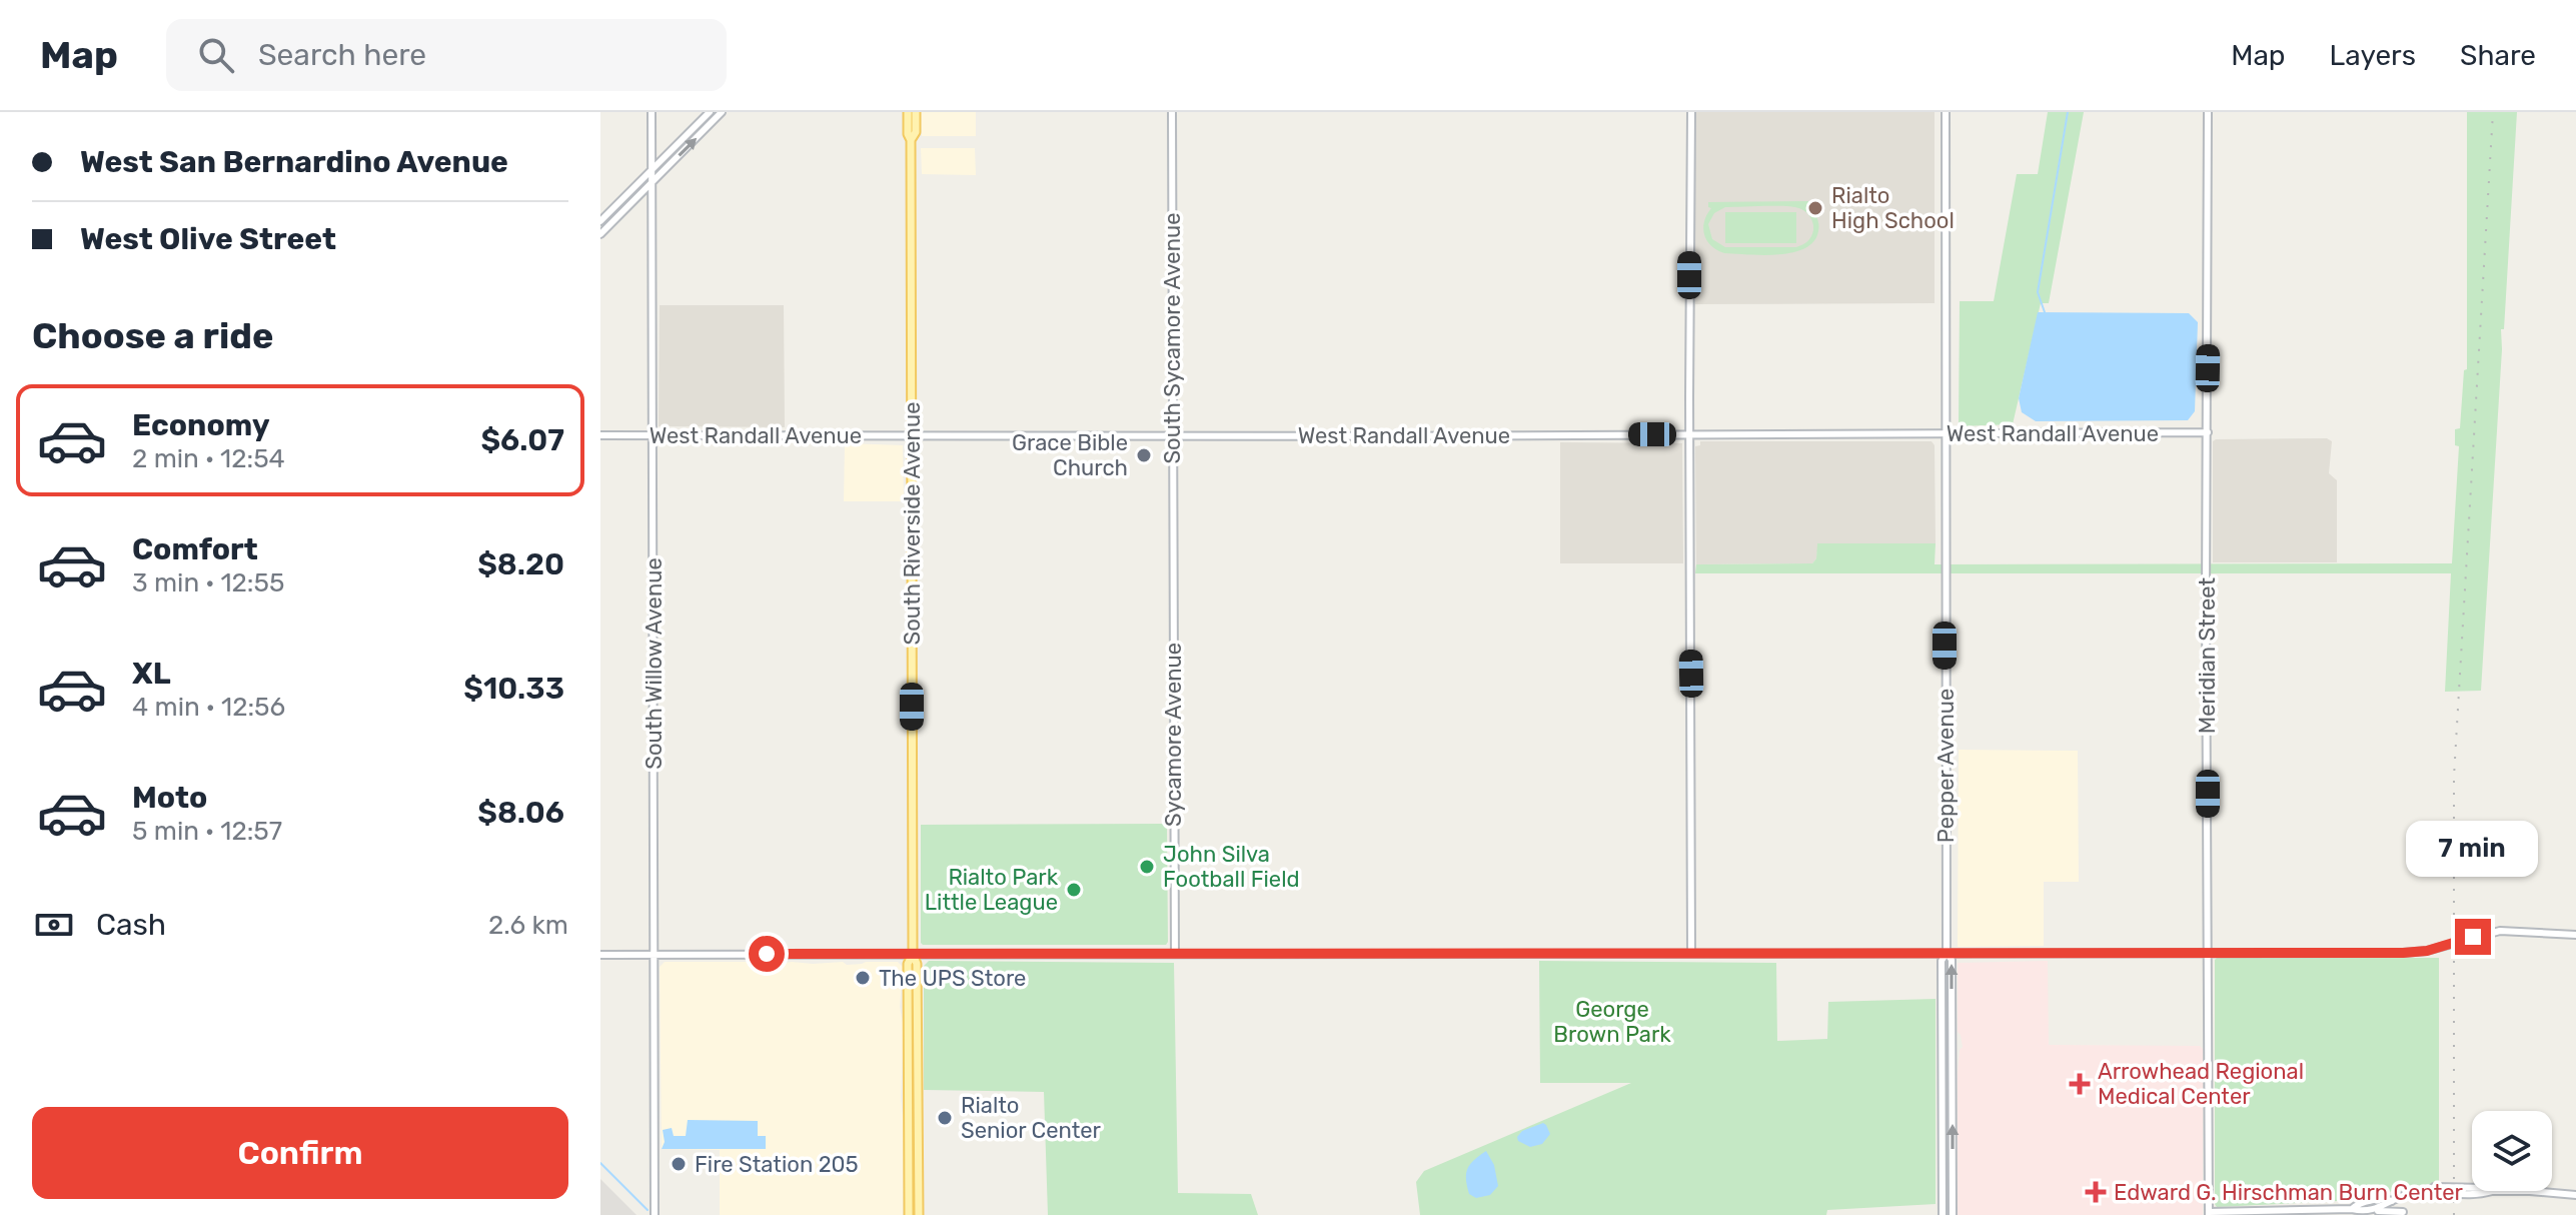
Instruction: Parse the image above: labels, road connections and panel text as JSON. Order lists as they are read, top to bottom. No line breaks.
{"streets":{"main road":["South Riverside Avenue"],"street":["South Sycamore Avenue","West Randall Avenue","Meridian Street","South Willow Avenue","Sycamore Avenue","Pepper Avenue"]},"crossings":[["South Sycamore Avenue","West Randall Avenue"],["South Sycamore Avenue","Sycamore Avenue"],["West Randall Avenue","South Riverside Avenue"],["West Randall Avenue","Meridian Street"],["West Randall Avenue","South Willow Avenue"],["West Randall Avenue","Pepper Avenue"]],"parks":["George Brown Park"],"places":{"other":["Rialto High School","Grace Bible Church","John Silva Football Field","Rialto Park Little League","The UPS Store","Rialto Senior Center","Fire Station 205"],"health":["Arrowhead Regional Medical Center","Edward G. Hirschman Burn Center"]},"page":{"header":"Map","search":"Search here","nav":["Map","Layers","Share"],"banner":["West San Bernardino Avenue","West Olive Street"],"heading":"Choose a ride","list":[{"name":"Economy","note":"2 min · 12:54","value":"$6.07"},{"name":"Comfort","note":"3 min · 12:55","value":"$8.20"},{"name":"XL","note":"4 min · 12:56","value":"$10.33"},{"name":"Moto","note":"5 min · 12:57","value":"$8.06"}],"bubble":"7 min","pay":["Cash","2.6 km"],"buttons":"Confirm"}}
